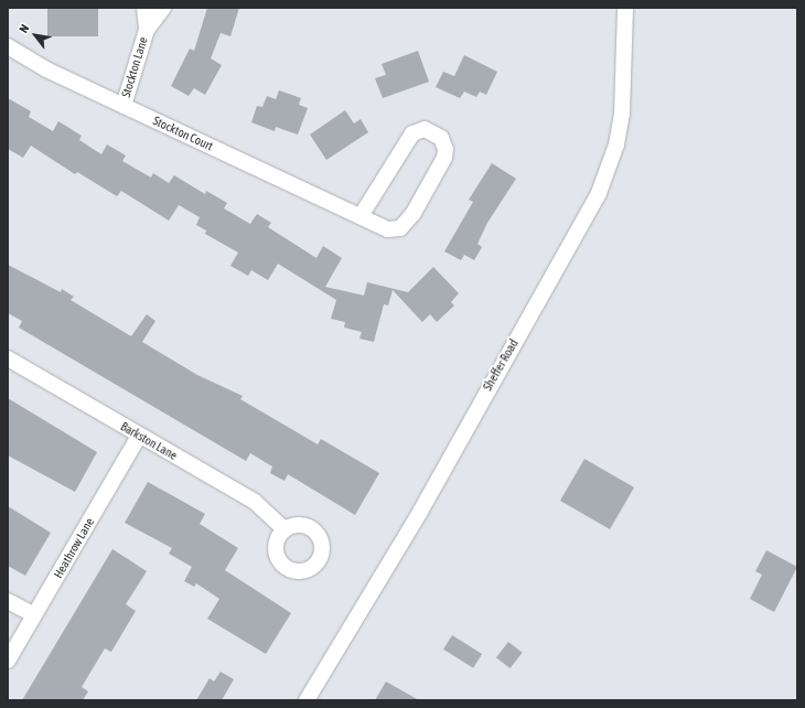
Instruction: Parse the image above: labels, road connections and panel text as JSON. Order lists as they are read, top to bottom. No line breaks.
{"streets":{"street":["Stockton Lane","Stockton Court","Sheffer Road","Barkston Lane","Heathrow Lane"]},"crossings":[["Stockton Lane","Stockton Court"],["Barkston Lane","Heathrow Lane"]],"north":"top left"}
